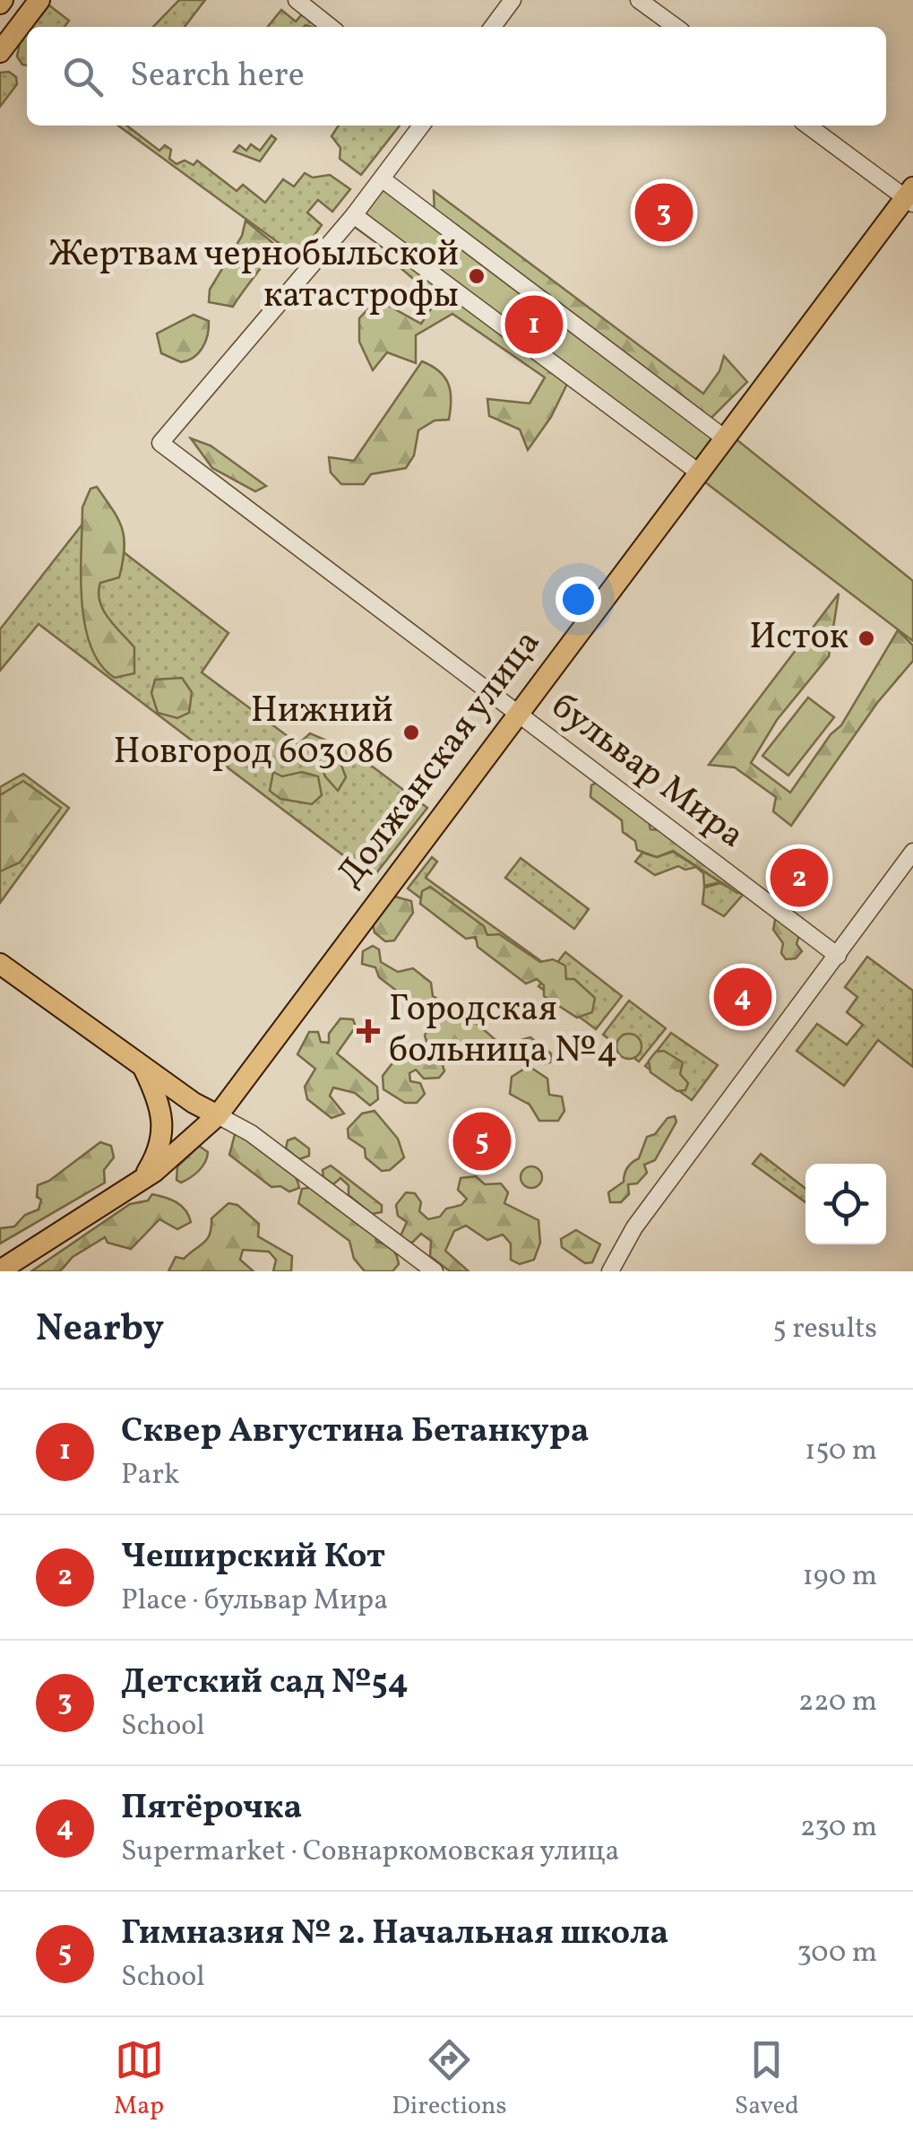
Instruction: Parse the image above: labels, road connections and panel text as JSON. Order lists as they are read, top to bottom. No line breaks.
{"streets":{"main road":["Должанская улица"],"street":["бульвар Мира"]},"crossings":[["Должанская улица","бульвар Мира"]],"places":{"other":["Жертвам чернобыльской катастрофы","Исток","Нижний Новгород 603086"],"health":["Городская больница №4"]},"page":{"search":"Search here","pins":["3","1","2","4","5"],"heading":["Nearby","5 results"],"list":[{"mark":"1","name":"Сквер Августина Бетанкура","note":"Park","value":"150 m"},{"mark":"2","name":"Чеширский Кот","note":"Place · бульвар Мира","value":"190 m"},{"mark":"3","name":"Детский сад №54","note":"School","value":"220 m"},{"mark":"4","name":"Пятёрочка","note":"Supermarket · Совнаркомовская улица","value":"230 m"},{"mark":"5","name":"Гимназия № 2. Начальная школа","note":"School","value":"300 m"}],"nav":["Map","Directions","Saved"]}}
